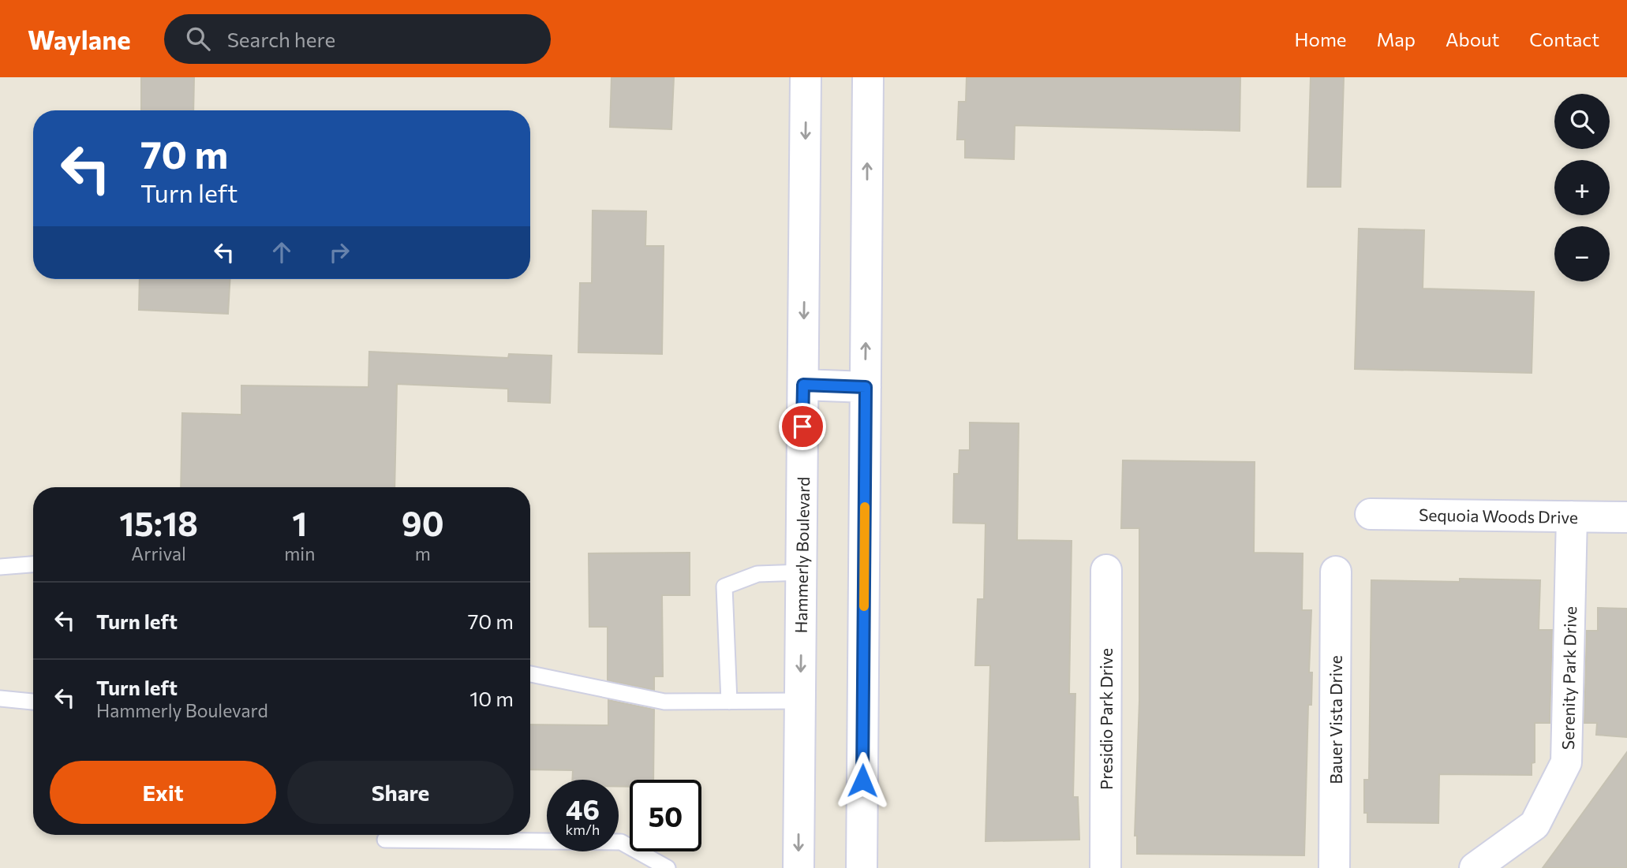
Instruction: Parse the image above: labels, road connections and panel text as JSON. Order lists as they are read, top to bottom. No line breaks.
{"streets":{"main road":["Sequoia Woods Drive","Hammerly Boulevard","Serenity Park Drive","Presidio Park Drive","Bauer Vista Drive"]},"crossings":[["Sequoia Woods Drive","Serenity Park Drive"]],"page":{"header":"Waylane","search":"Search here","nav":["Home","Map","About","Contact"],"map_buttons":["+","−"],"turn":["70 m","Turn left"],"eta":["15:18","Arrival","1","min","90","m"],"list":[{"name":"Turn left","value":"70 m"},{"name":"Turn left","note":"Hammerly Boulevard","value":"10 m"}],"buttons":["Exit","Share"],"speed":"46 km/h","limit":"50"}}
